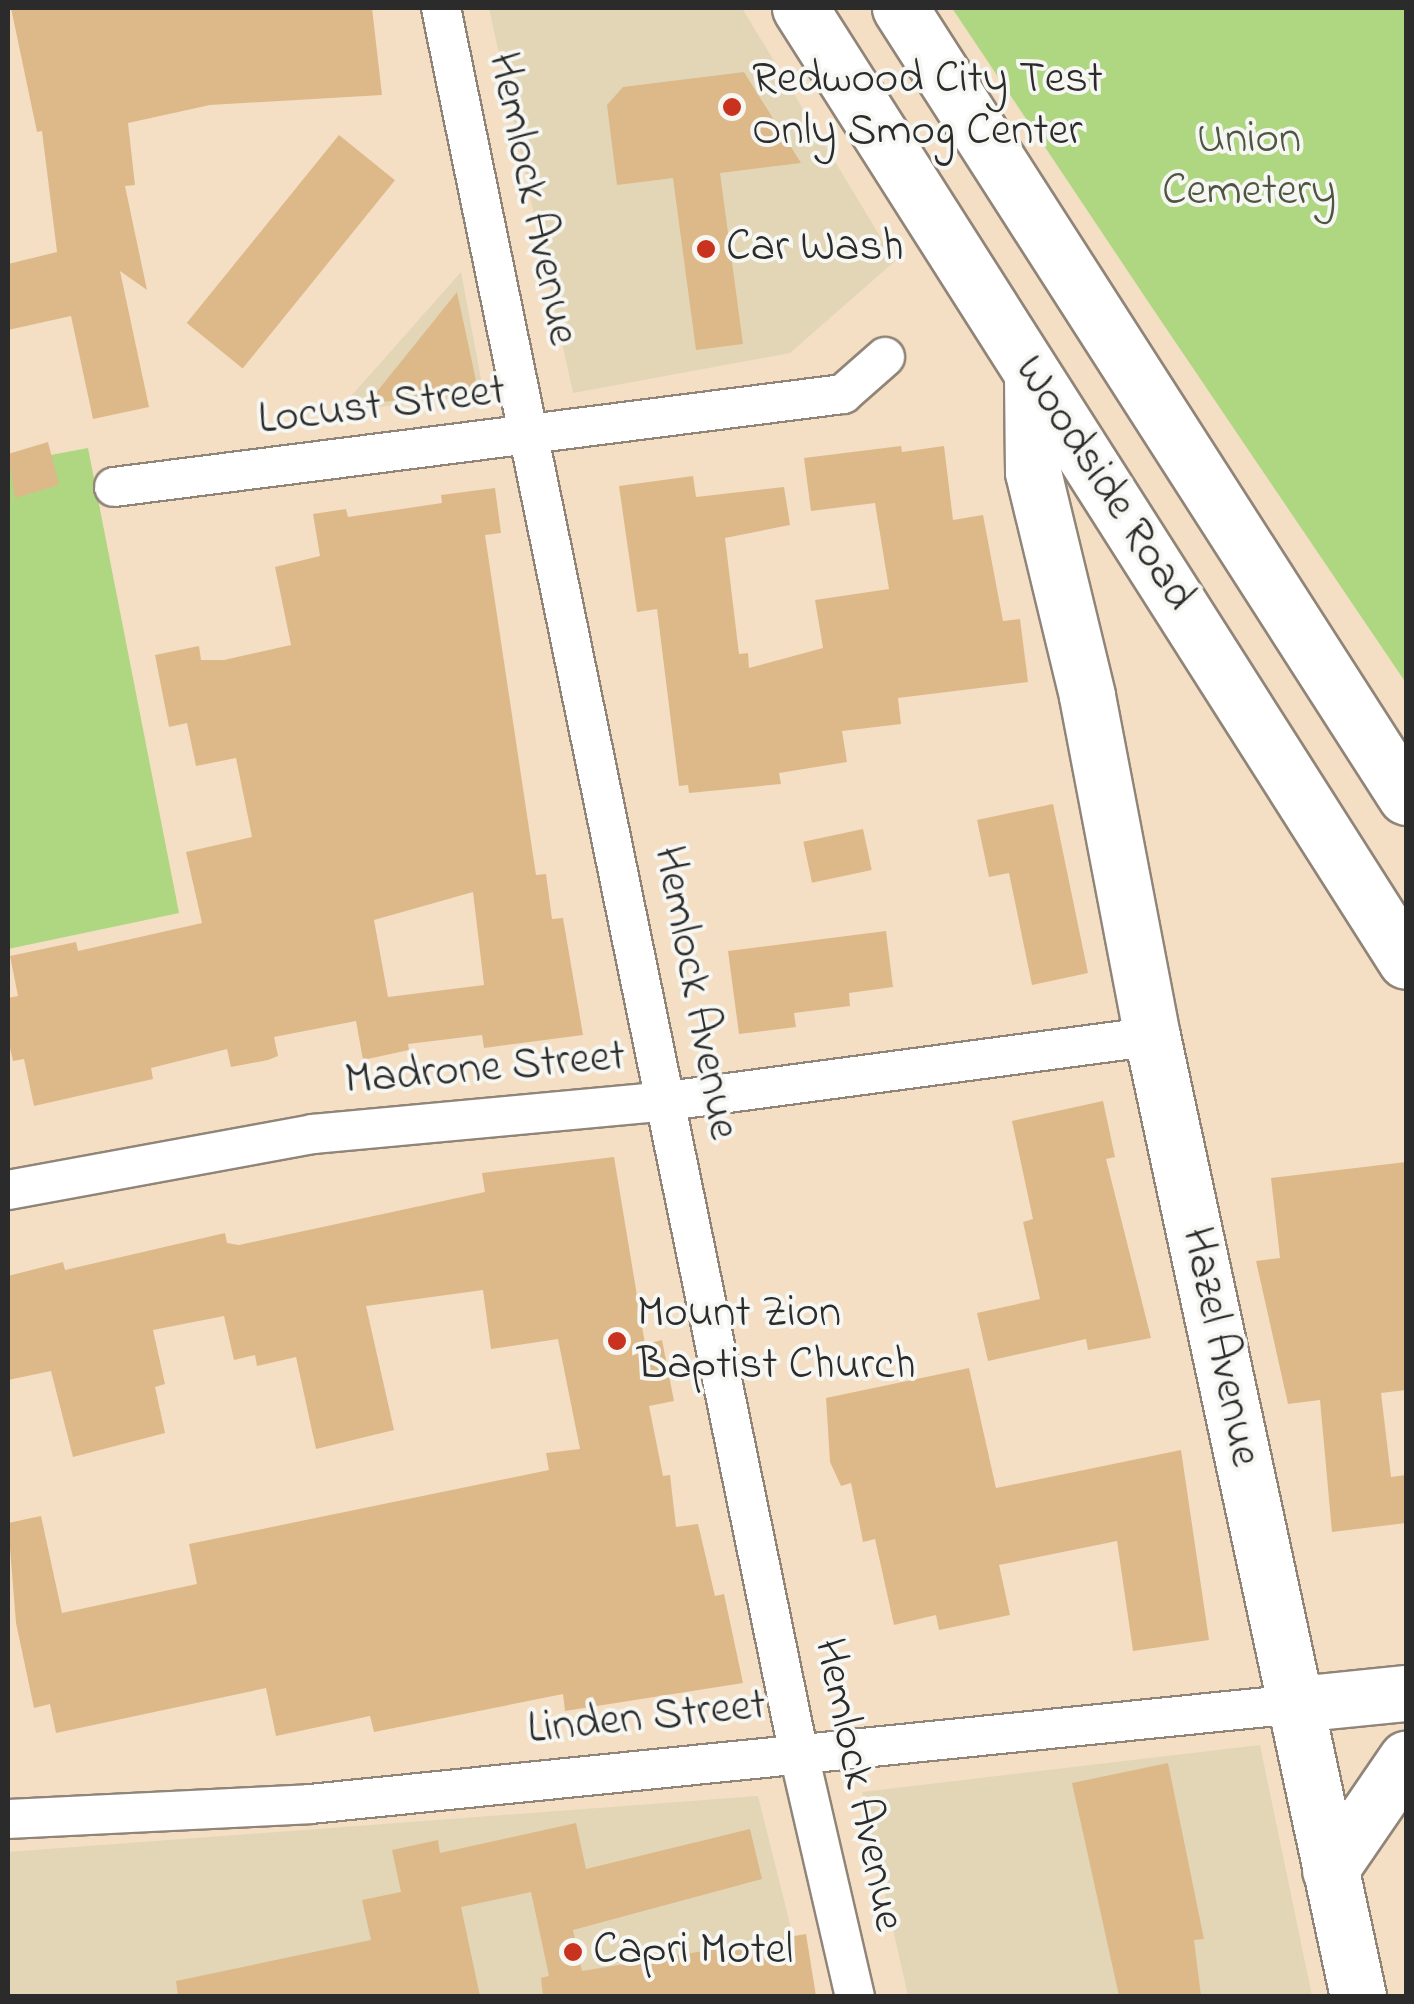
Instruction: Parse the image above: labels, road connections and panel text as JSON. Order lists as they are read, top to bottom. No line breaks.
{"streets":{"main road":["Woodside Road","Hazel Avenue"],"street":["Hemlock Avenue","Locust Street","Madrone Street","Linden Street"]},"crossings":[["Hemlock Avenue","Locust Street"],["Hemlock Avenue","Madrone Street"],["Hemlock Avenue","Linden Street"],["Woodside Road","Hazel Avenue"],["Madrone Street","Hazel Avenue"],["Hazel Avenue","Linden Street"]],"parks":["Union Cemetery"],"places":["Redwood City Test Only Smog Center","Car Wash","Mount Zion Baptist Church","Capri Motel"]}
